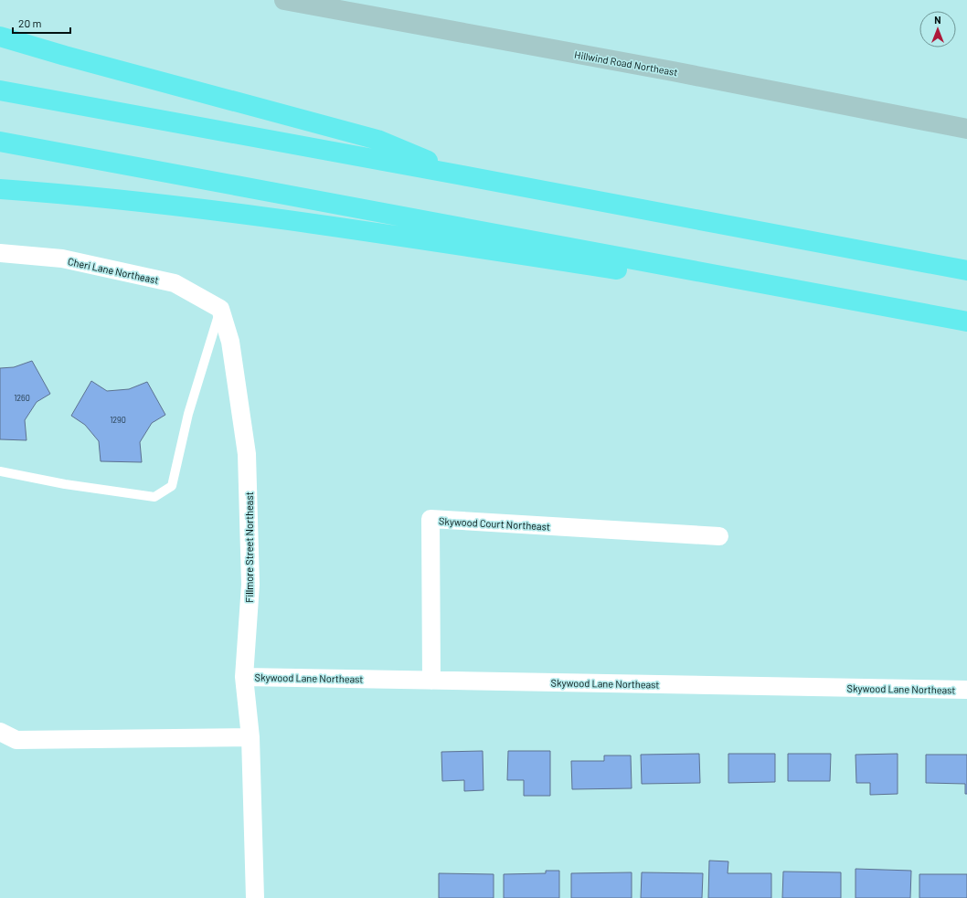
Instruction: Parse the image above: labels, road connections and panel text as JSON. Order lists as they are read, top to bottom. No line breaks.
{"streets":{"street":["Hillwind Road Northeast","Cheri Lane Northeast","Skywood Court Northeast","Fillmore Street Northeast","Skywood Lane Northeast"]},"crossings":[["Cheri Lane Northeast","Fillmore Street Northeast"],["Skywood Court Northeast","Skywood Lane Northeast"],["Fillmore Street Northeast","Skywood Lane Northeast"]],"house_numbers":["1260","1290"],"scale_bar":"20 m","north":"top"}
